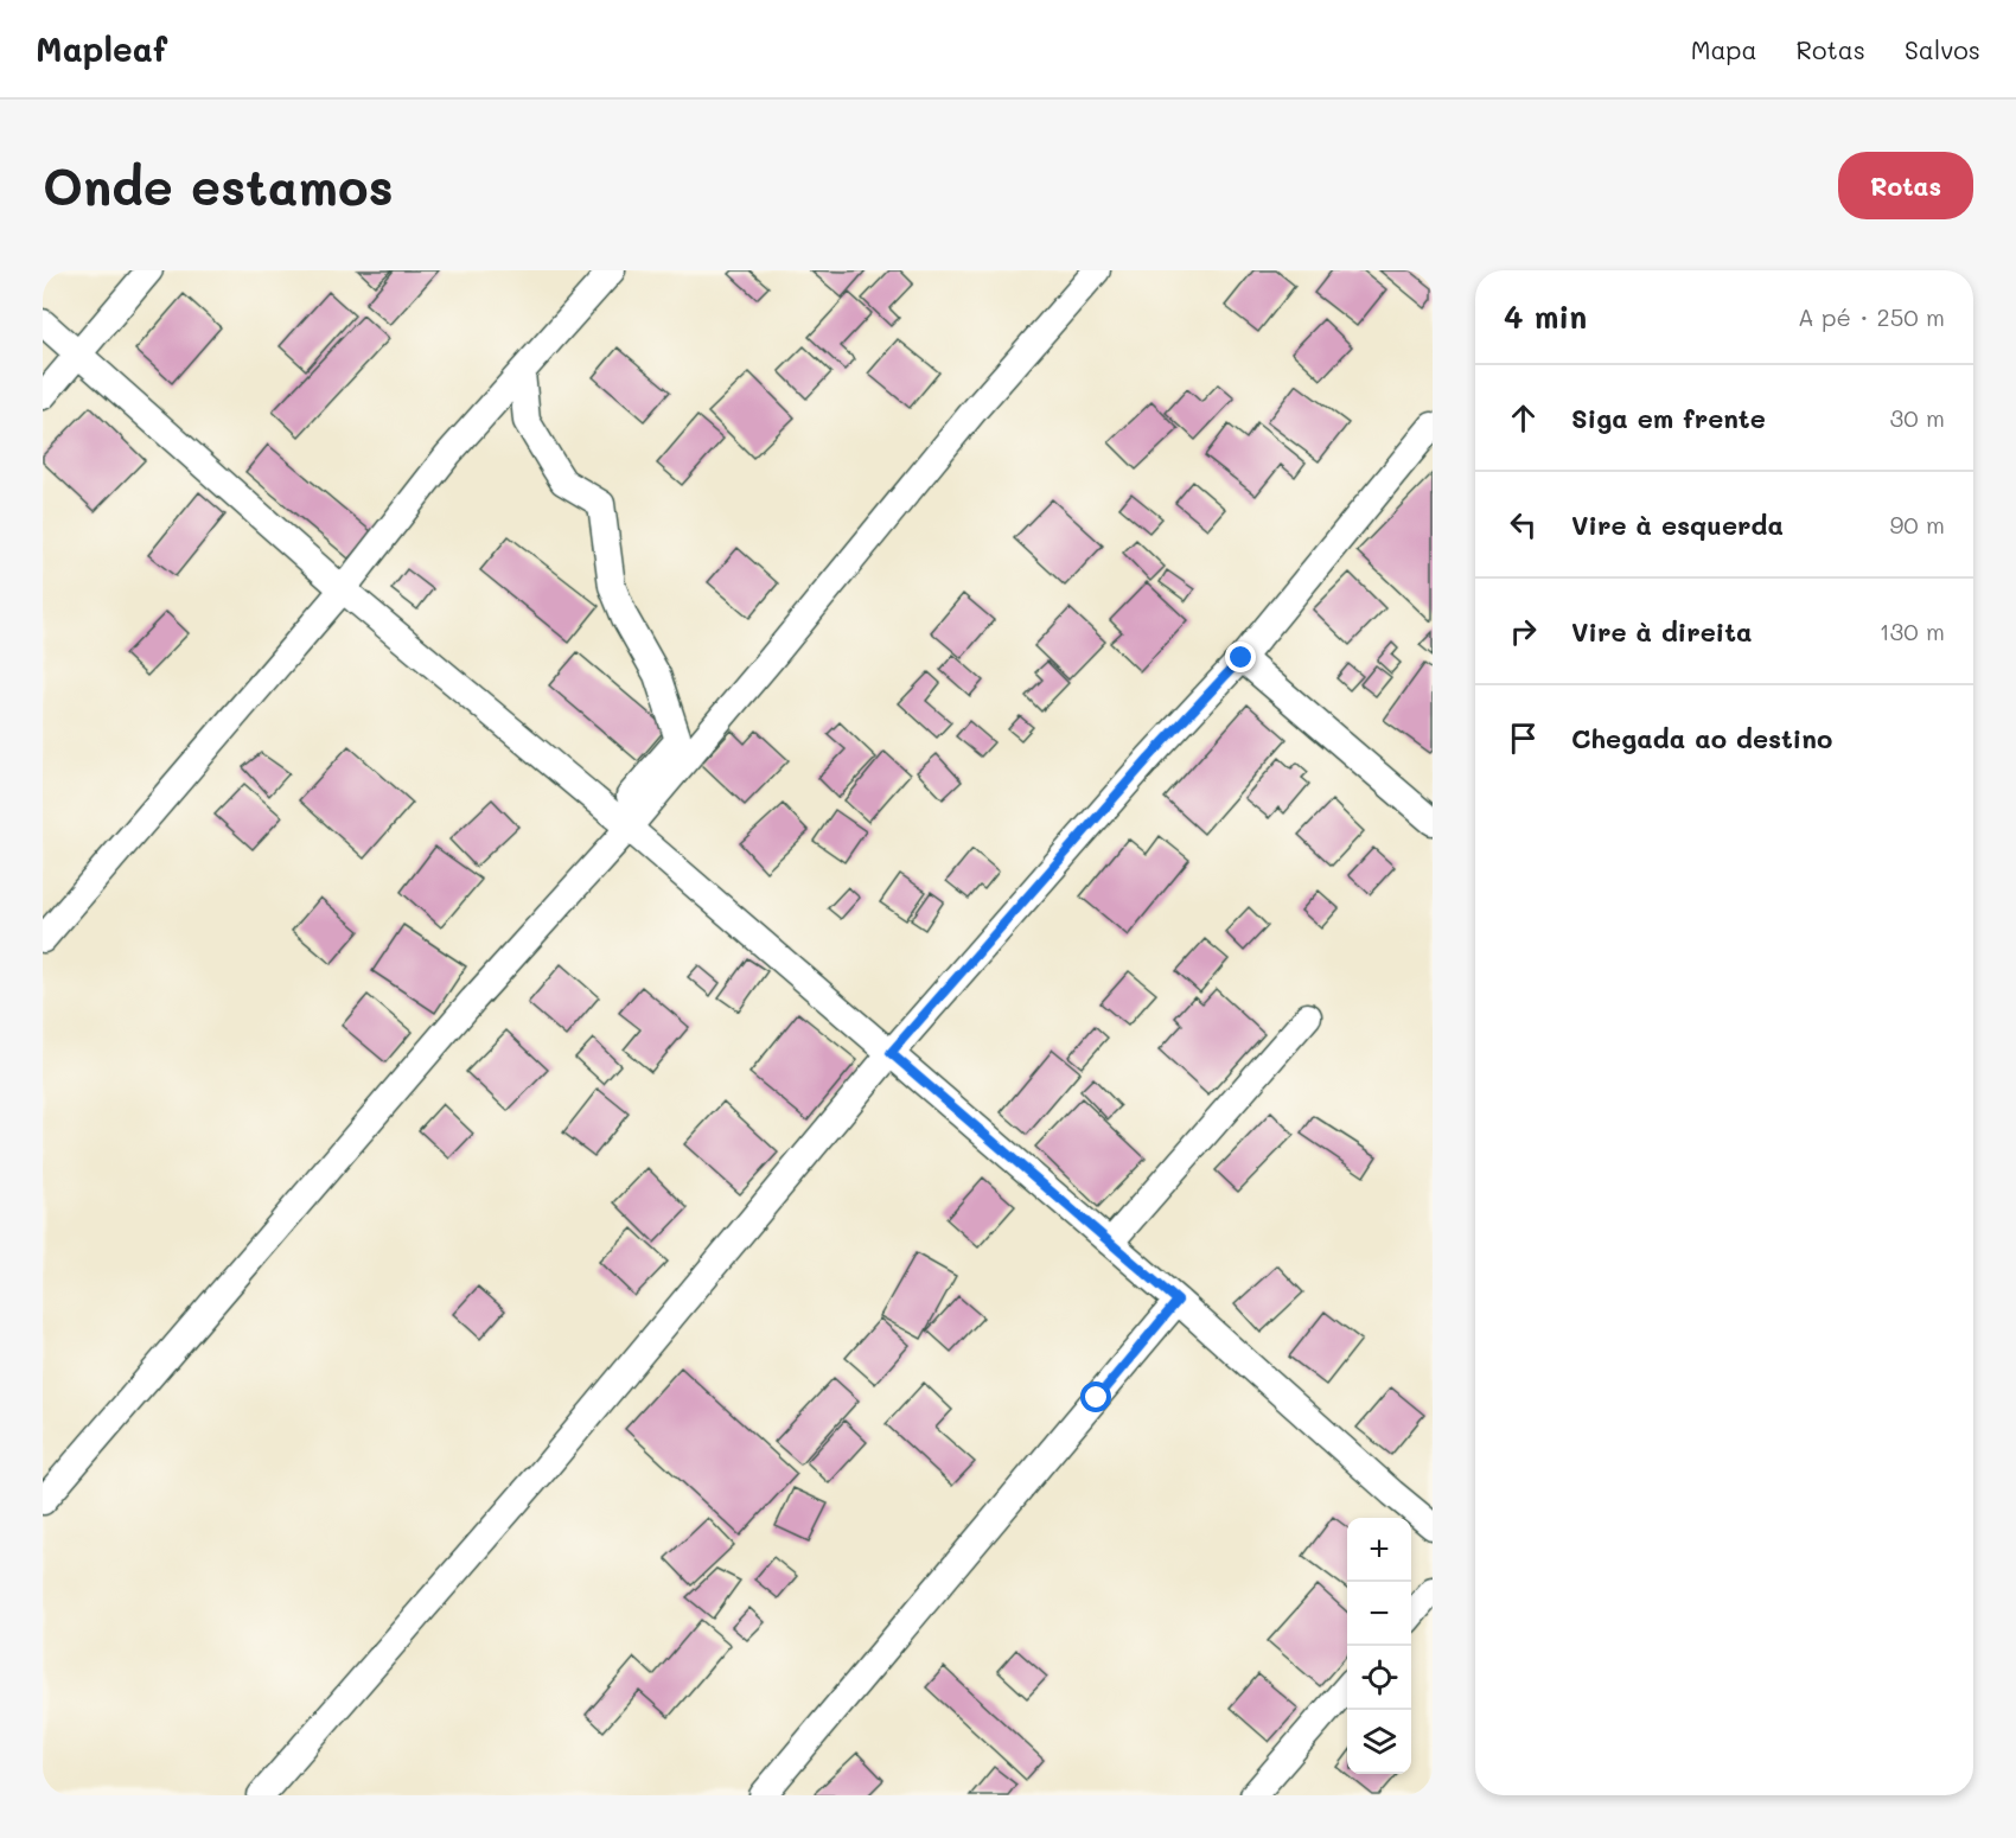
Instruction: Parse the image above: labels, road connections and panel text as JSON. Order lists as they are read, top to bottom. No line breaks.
{"page":{"header":"Mapleaf","nav":["Mapa","Rotas","Salvos"],"buttons":"Rotas","title":"Onde estamos","heading":["4 min","A pé · 250 m"],"list":[["Siga em frente","30 m"],["Vire à esquerda","90 m"],["Vire à direita","130 m"],"Chegada ao destino"],"map_buttons":["+","−"]}}
